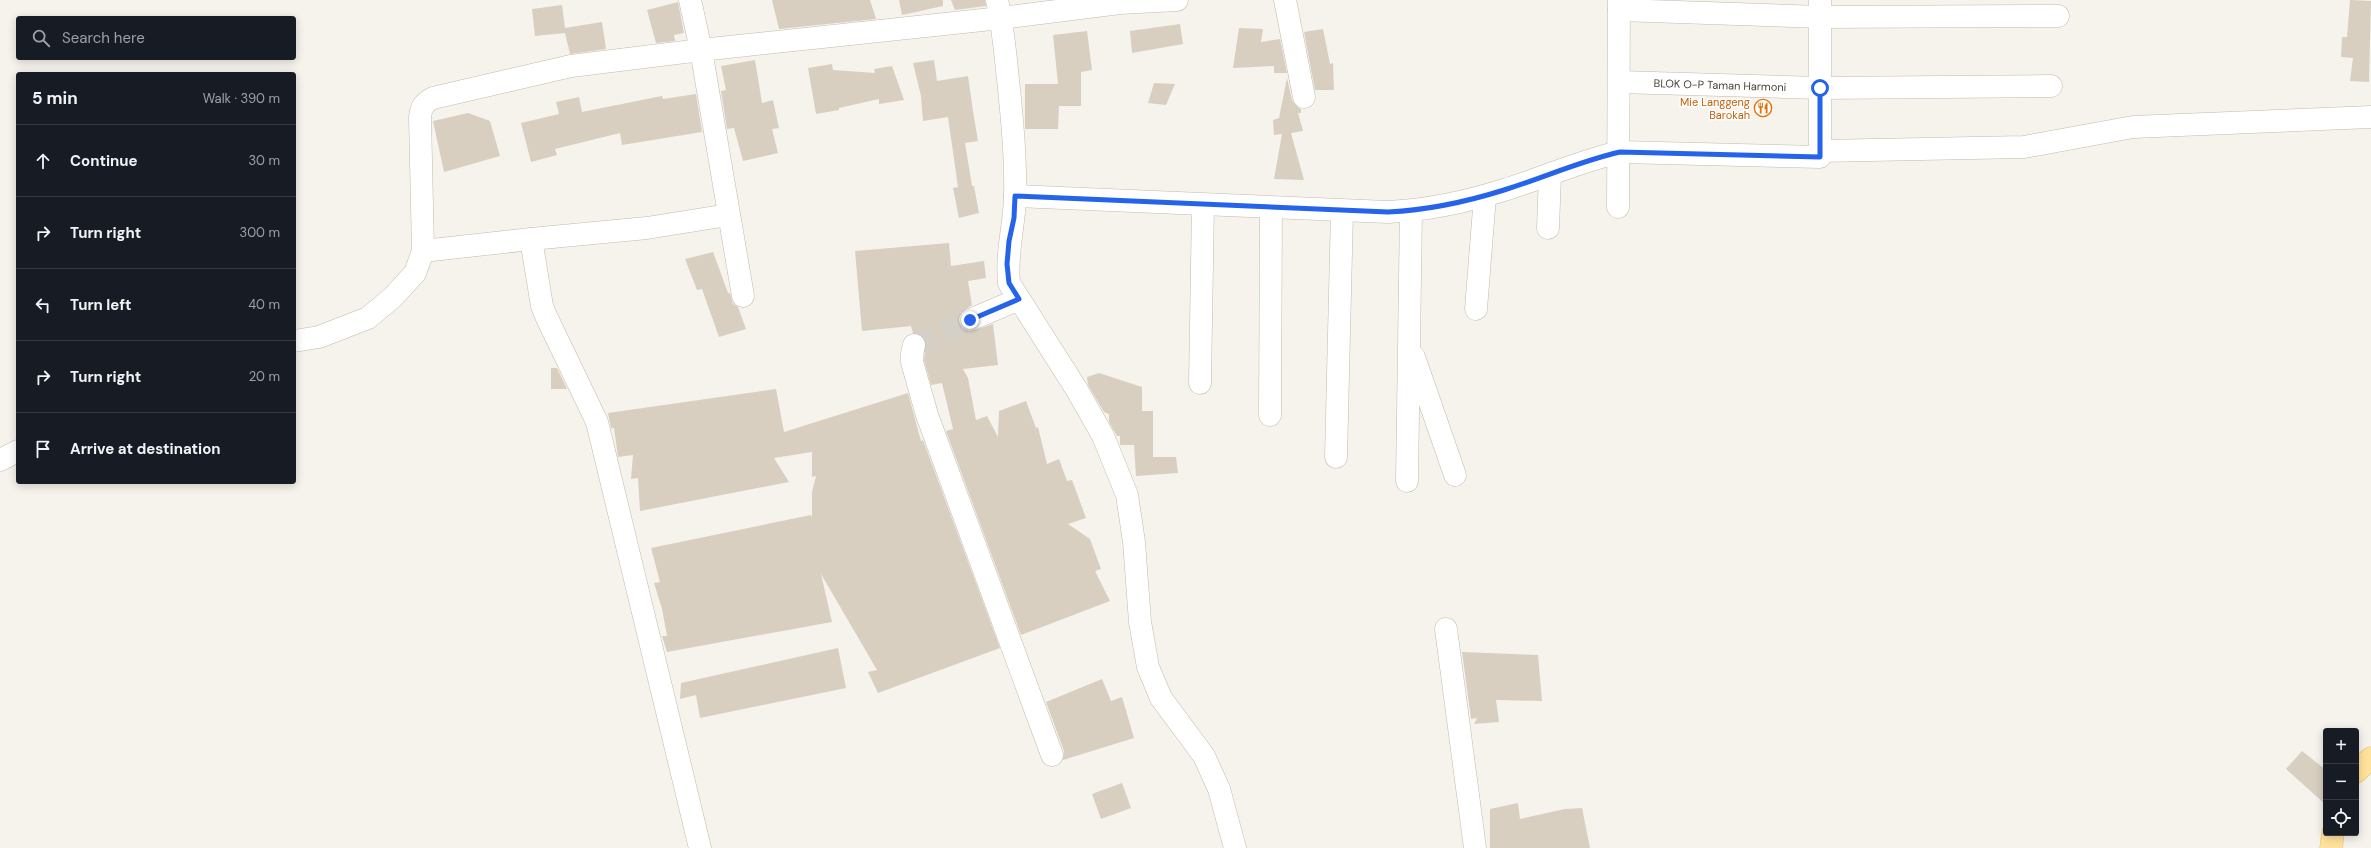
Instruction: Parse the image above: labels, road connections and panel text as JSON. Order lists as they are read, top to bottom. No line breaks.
{"streets":{"street":["BLOK O-P Taman Harmoni"]},"places":{"restaurant":["Mie Langgeng Barokah"]},"page":{"search":"Search here","heading":["5 min","Walk · 390 m"],"list":[["Continue","30 m"],["Turn right","300 m"],["Turn left","40 m"],["Turn right","20 m"],"Arrive at destination"],"map_buttons":["+","−"]}}
